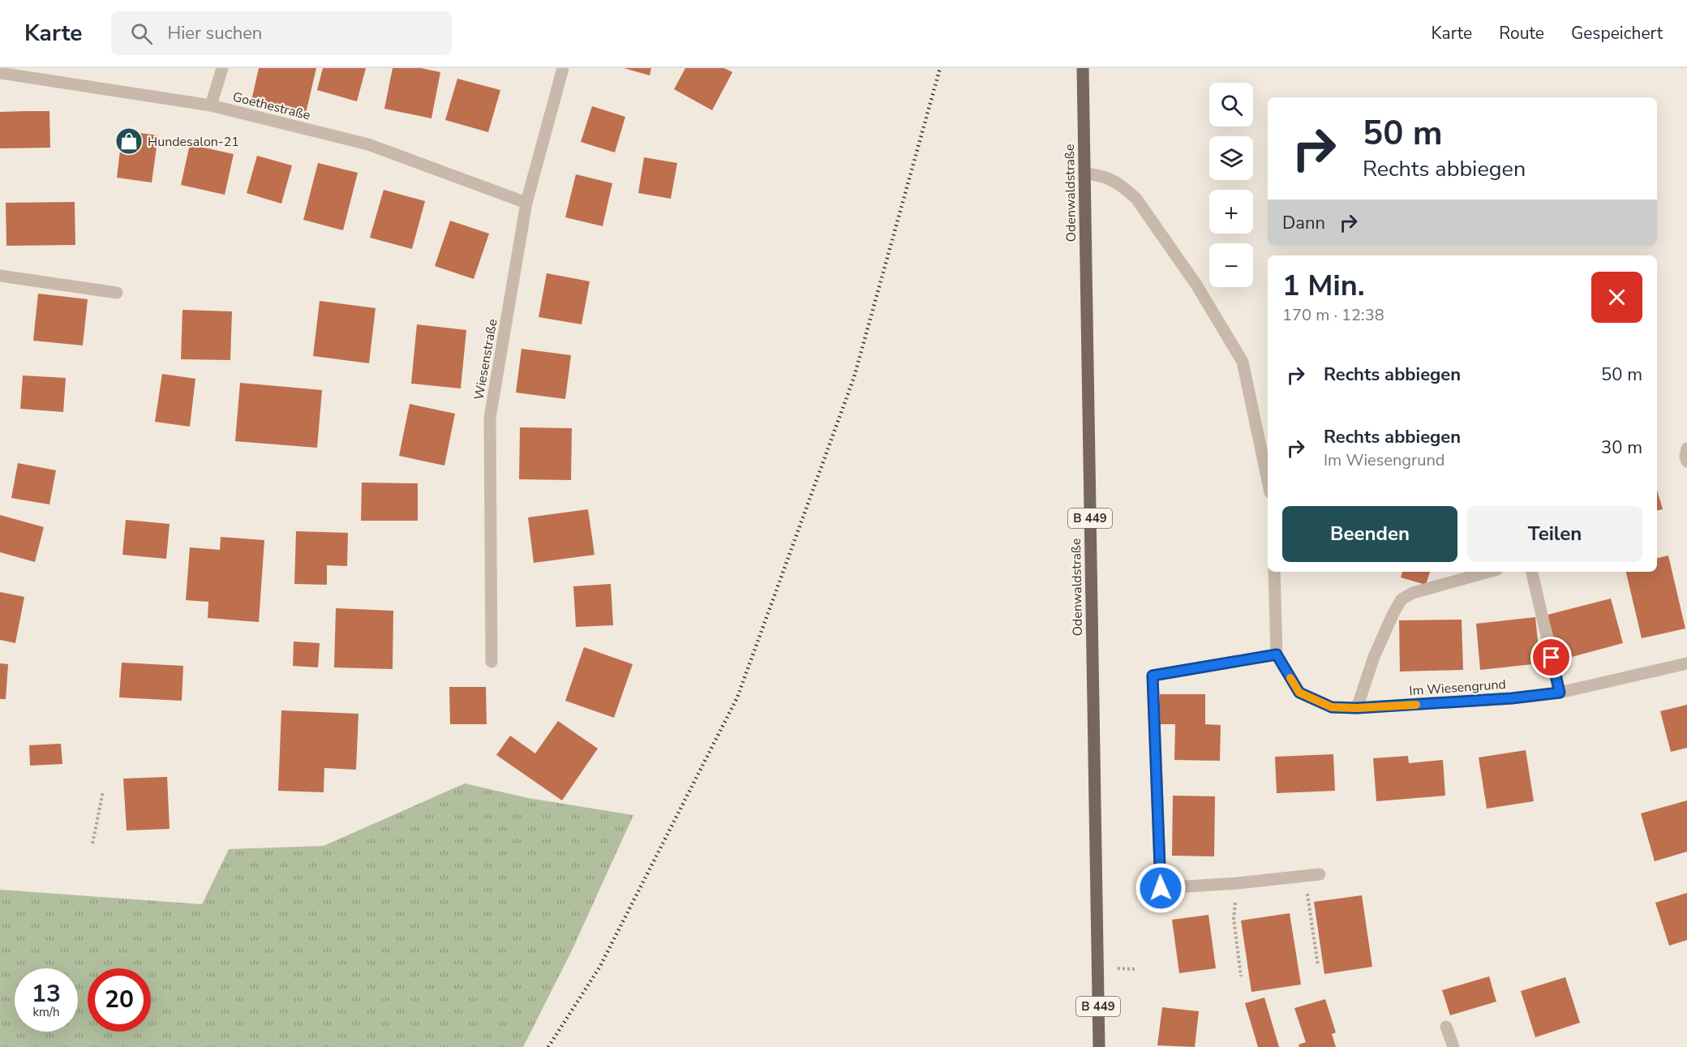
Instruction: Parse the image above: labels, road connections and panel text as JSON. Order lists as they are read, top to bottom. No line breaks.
{"streets":{"main road":["Odenwaldstraße","B 449"],"street":["Goethestraße","Wiesenstraße","Im Wiesengrund"]},"crossings":[["Goethestraße","Wiesenstraße"]],"places":{"shop":["Hundesalon-21"]},"page":{"header":"Karte","search":"Hier suchen","nav":["Karte","Route","Gespeichert"],"map_buttons":["+","−"],"turn":["50 m","Rechts abbiegen"],"then":"Dann","heading":["1 Min.","170 m · 12:38"],"list":[{"name":"Rechts abbiegen","value":"50 m"},{"name":"Rechts abbiegen","note":"Im Wiesengrund","value":"30 m"}],"buttons":["Beenden","Teilen"],"speed":"13 km/h","limit":"20"}}
